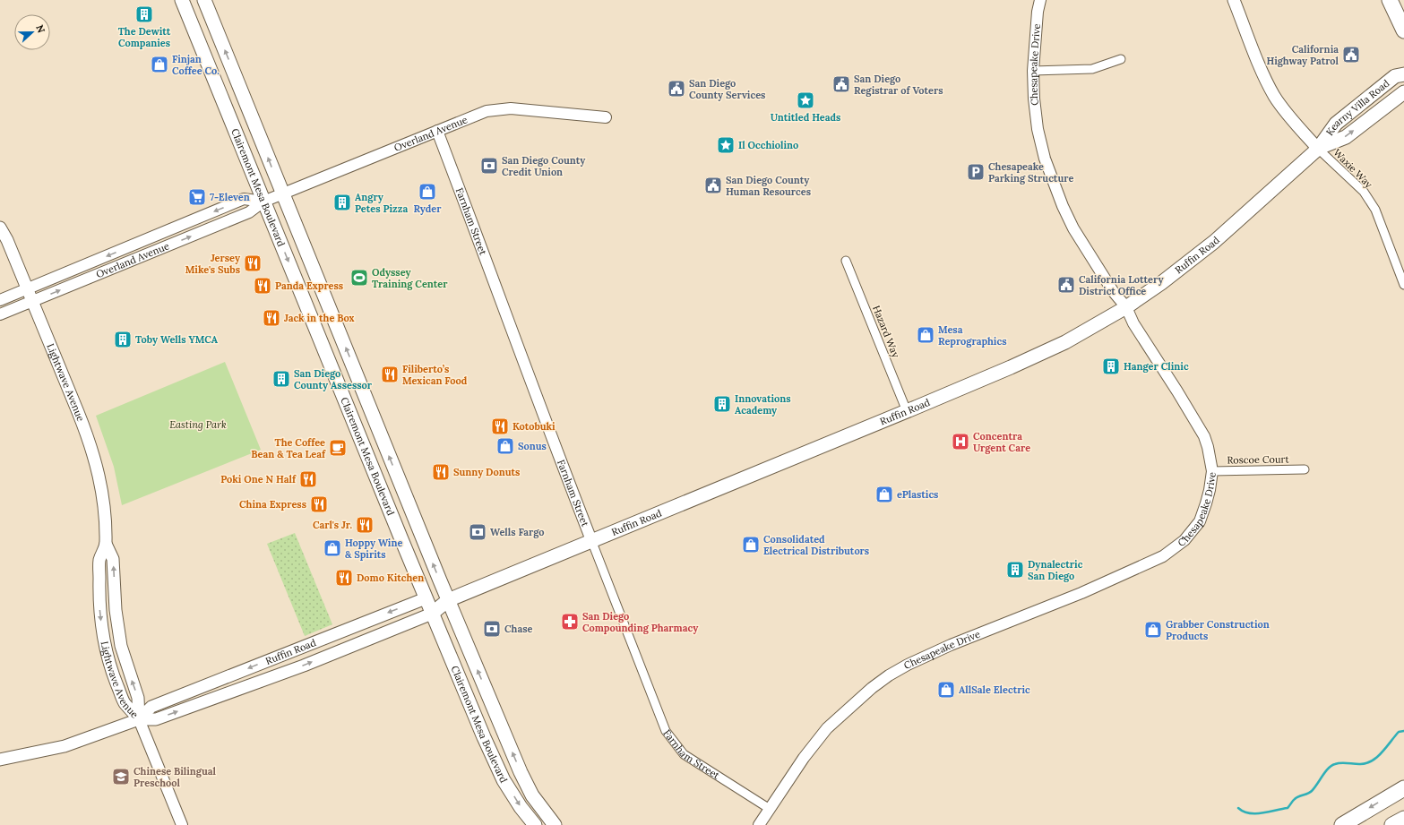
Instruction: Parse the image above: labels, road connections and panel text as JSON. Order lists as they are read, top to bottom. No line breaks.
{"streets":{"main road":["Kearny Villa Road","Clairemont Mesa Boulevard","Ruffin Road","Lightwave Avenue"],"street":["Chesapeake Drive","Overland Avenue","Waxie Way","Farnham Street","Hazard Way","Roscoe Court"]},"crossings":[["Chesapeake Drive","Farnham Street"],["Chesapeake Drive","Ruffin Road"],["Chesapeake Drive","Roscoe Court"],["Kearny Villa Road","Waxie Way"],["Kearny Villa Road","Ruffin Road"],["Overland Avenue","Clairemont Mesa Boulevard"],["Overland Avenue","Farnham Street"],["Overland Avenue","Lightwave Avenue"],["Waxie Way","Ruffin Road"],["Clairemont Mesa Boulevard","Ruffin Road"],["Farnham Street","Ruffin Road"],["Ruffin Road","Hazard Way"],["Ruffin Road","Lightwave Avenue"]],"parks":["Easting Park"],"places":{"building":["The Dewitt Companies","Angry Petes Pizza","Toby Wells YMCA","Hanger Clinic","San Diego County Assessor","Innovations Academy","Dynalectric San Diego"],"public building":["California Highway Patrol","San Diego Registrar of Voters","San Diego County Services","San Diego County Human Resources","California Lottery District Office"],"shop":["Finjan Coffee Co.","Ryder","Mesa Reprographics","Sonus","ePlastics","Consolidated Electrical Distributors","Hoppy Wine & Spirits","Grabber Construction Products","AllSale Electric"],"place":["Untitled Heads","Il Occhiolino"],"bank":["San Diego County Credit Union","Wells Fargo","Chase"],"parking":["Chesapeake Parking Structure"],"supermarket":["7-Eleven"],"restaurant":["Jersey Mike's Subs","Panda Express","Jack in the Box","Filiberto’s Mexican Food","Kotobuki","Sunny Donuts","Poki One N Half","China Express","Carl's Jr.","Domo Kitchen"],"sports":["Odyssey Training Center"],"hospital":["Concentra Urgent Care"],"cafe":["The Coffee Bean & Tea Leaf"],"pharmacy":["San Diego Compounding Pharmacy"],"school or university":["Chinese Bilingual Preschool"]},"north":"right"}
